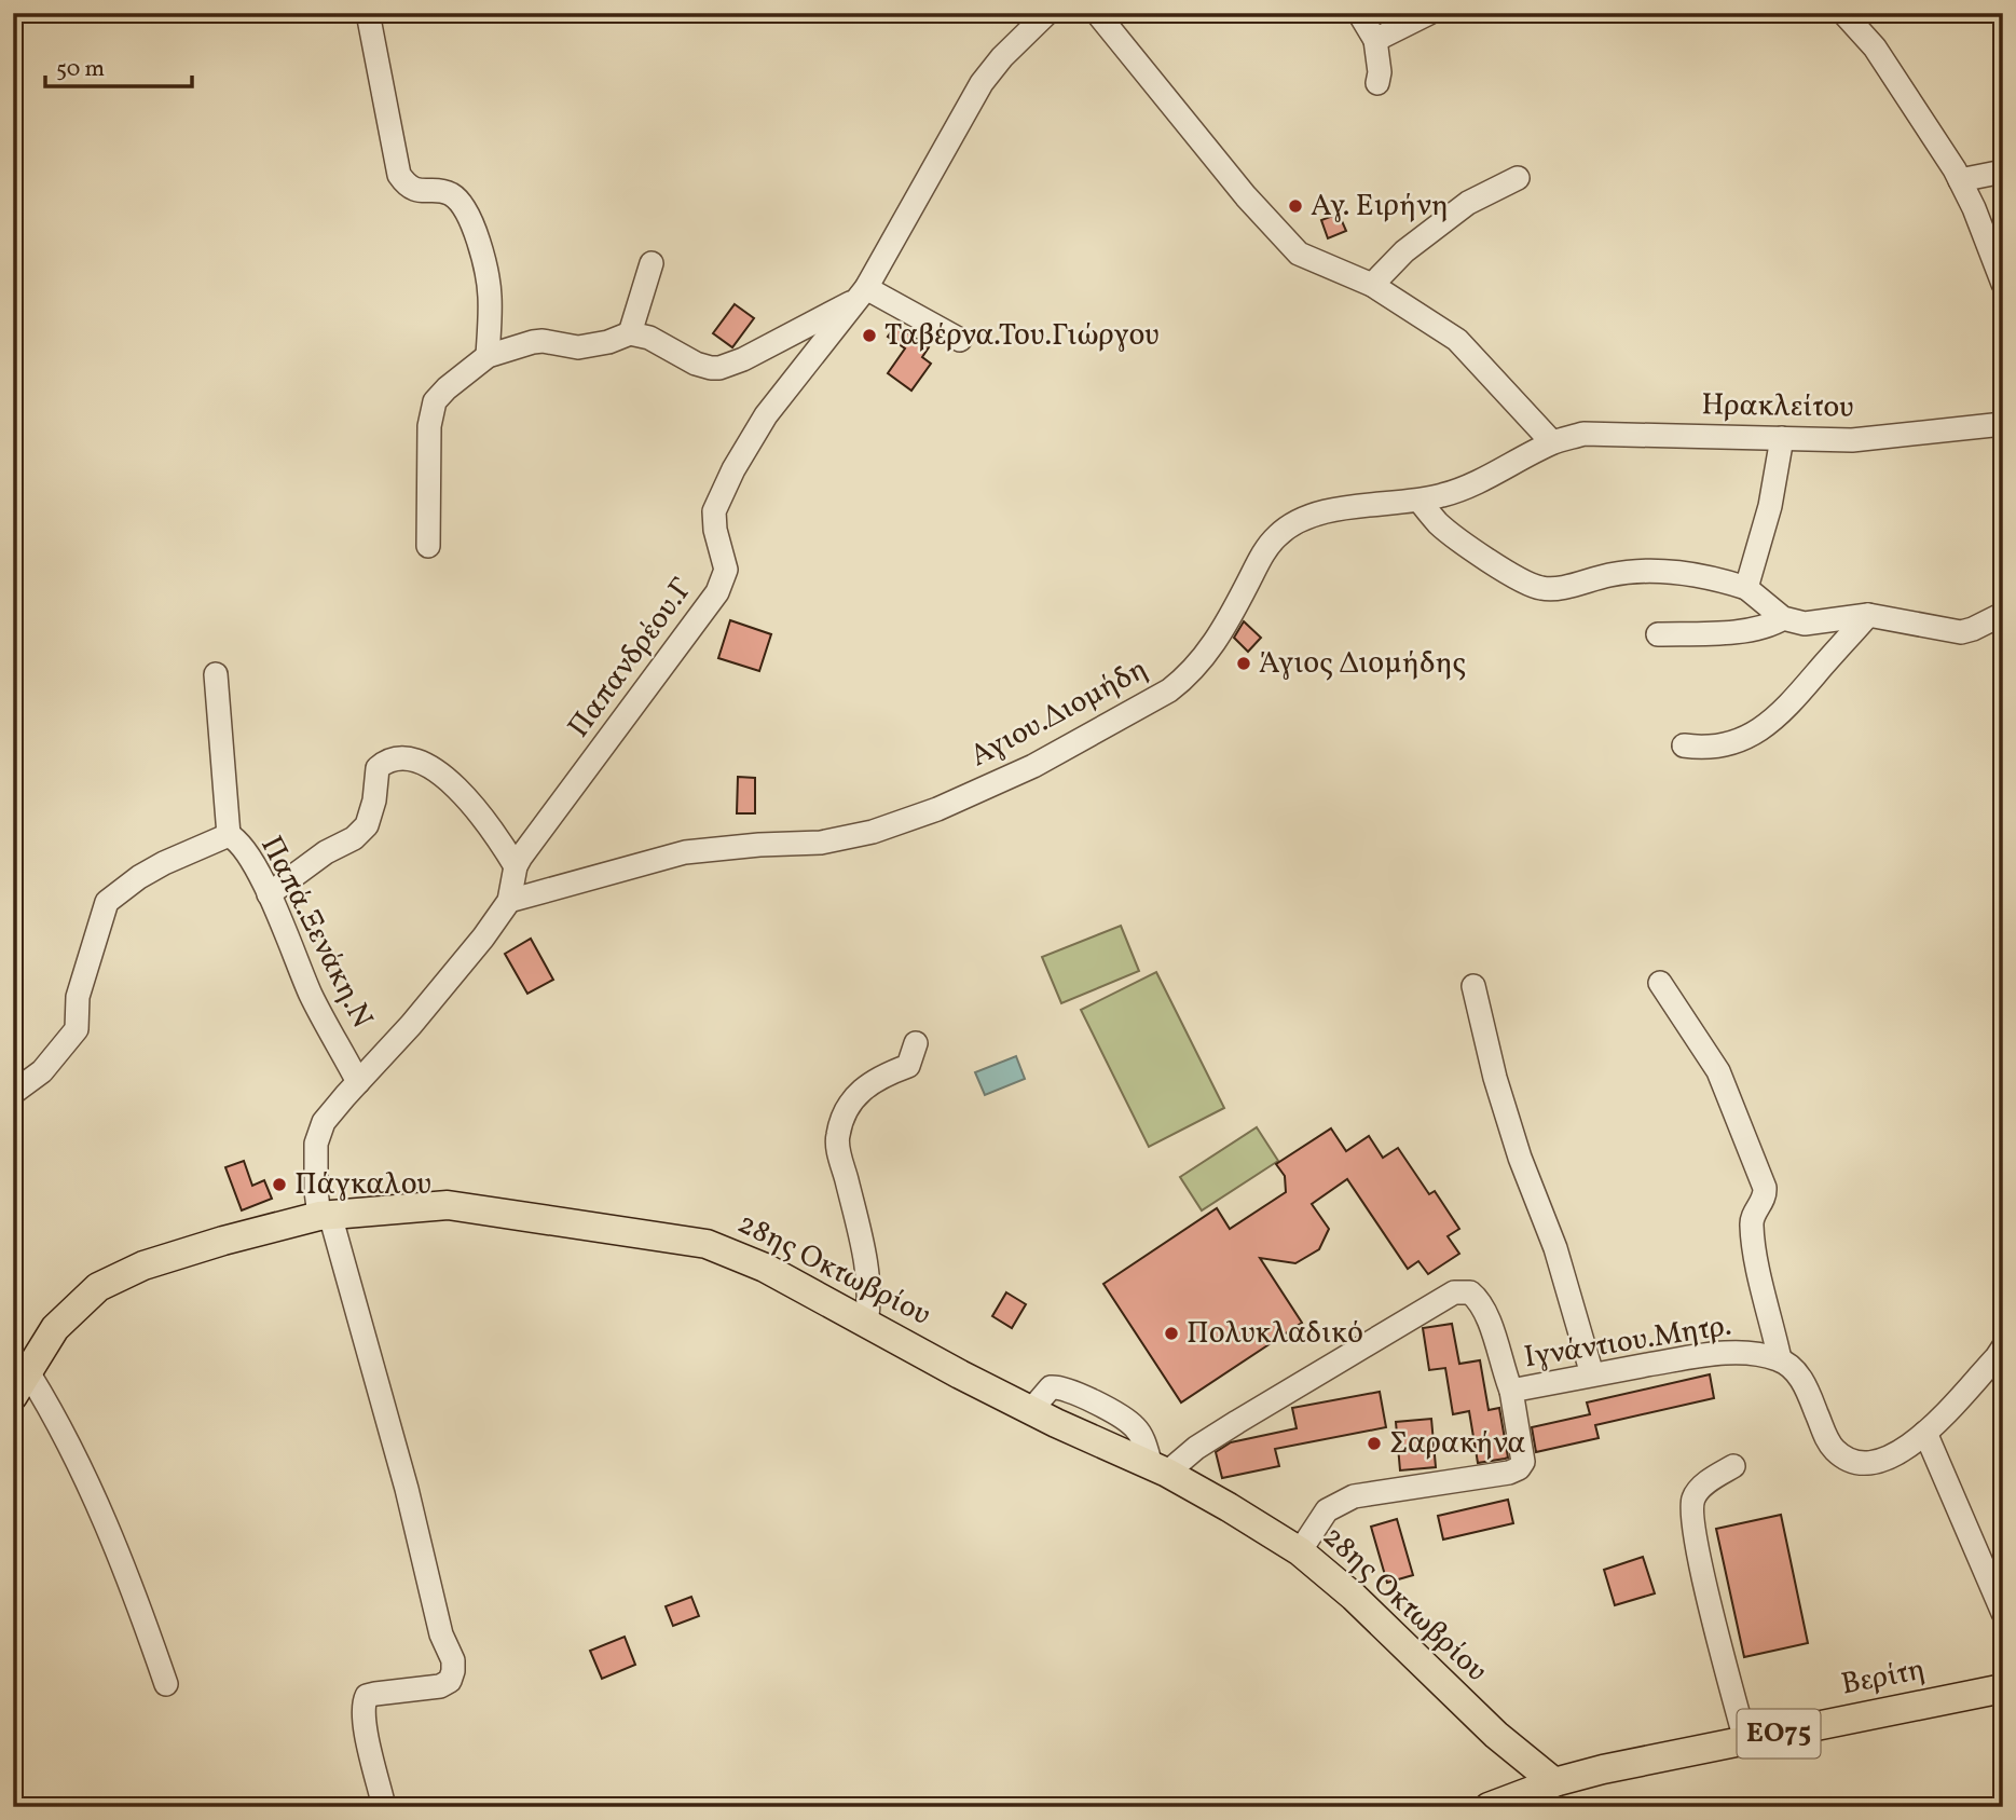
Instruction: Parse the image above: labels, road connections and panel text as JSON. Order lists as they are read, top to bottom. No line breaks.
{"streets":{"main road":["28ης Οκτωβρίου","Βερίτη","ΕΟ75"],"street":["Ηρακλείτου","Παπανδρέου.Γ","Αγιου.Διομήδη","Παπά.Ξενάκη.Ν","Ιγνάντιου.Μητρ."]},"crossings":[["Ηρακλείτου","Αγιου.Διομήδη"],["Παπανδρέου.Γ","Αγιου.Διομήδη"],["Παπανδρέου.Γ","Παπά.Ξενάκη.Ν"],["Παπανδρέου.Γ","28ης Οκτωβρίου"],["28ης Οκτωβρίου","Ιγνάντιου.Μητρ."],["28ης Οκτωβρίου","Βερίτη"],["28ης Οκτωβρίου","ΕΟ75"],["Βερίτη","ΕΟ75"]],"places":["Αγ. Ειρήνη","Ταβέρνα.Του.Γιώργου","Άγιος Διομήδης","Πάγκαλου","Πολυκλαδικό","Σαρακήνα"],"scale_bar":"50 m"}
